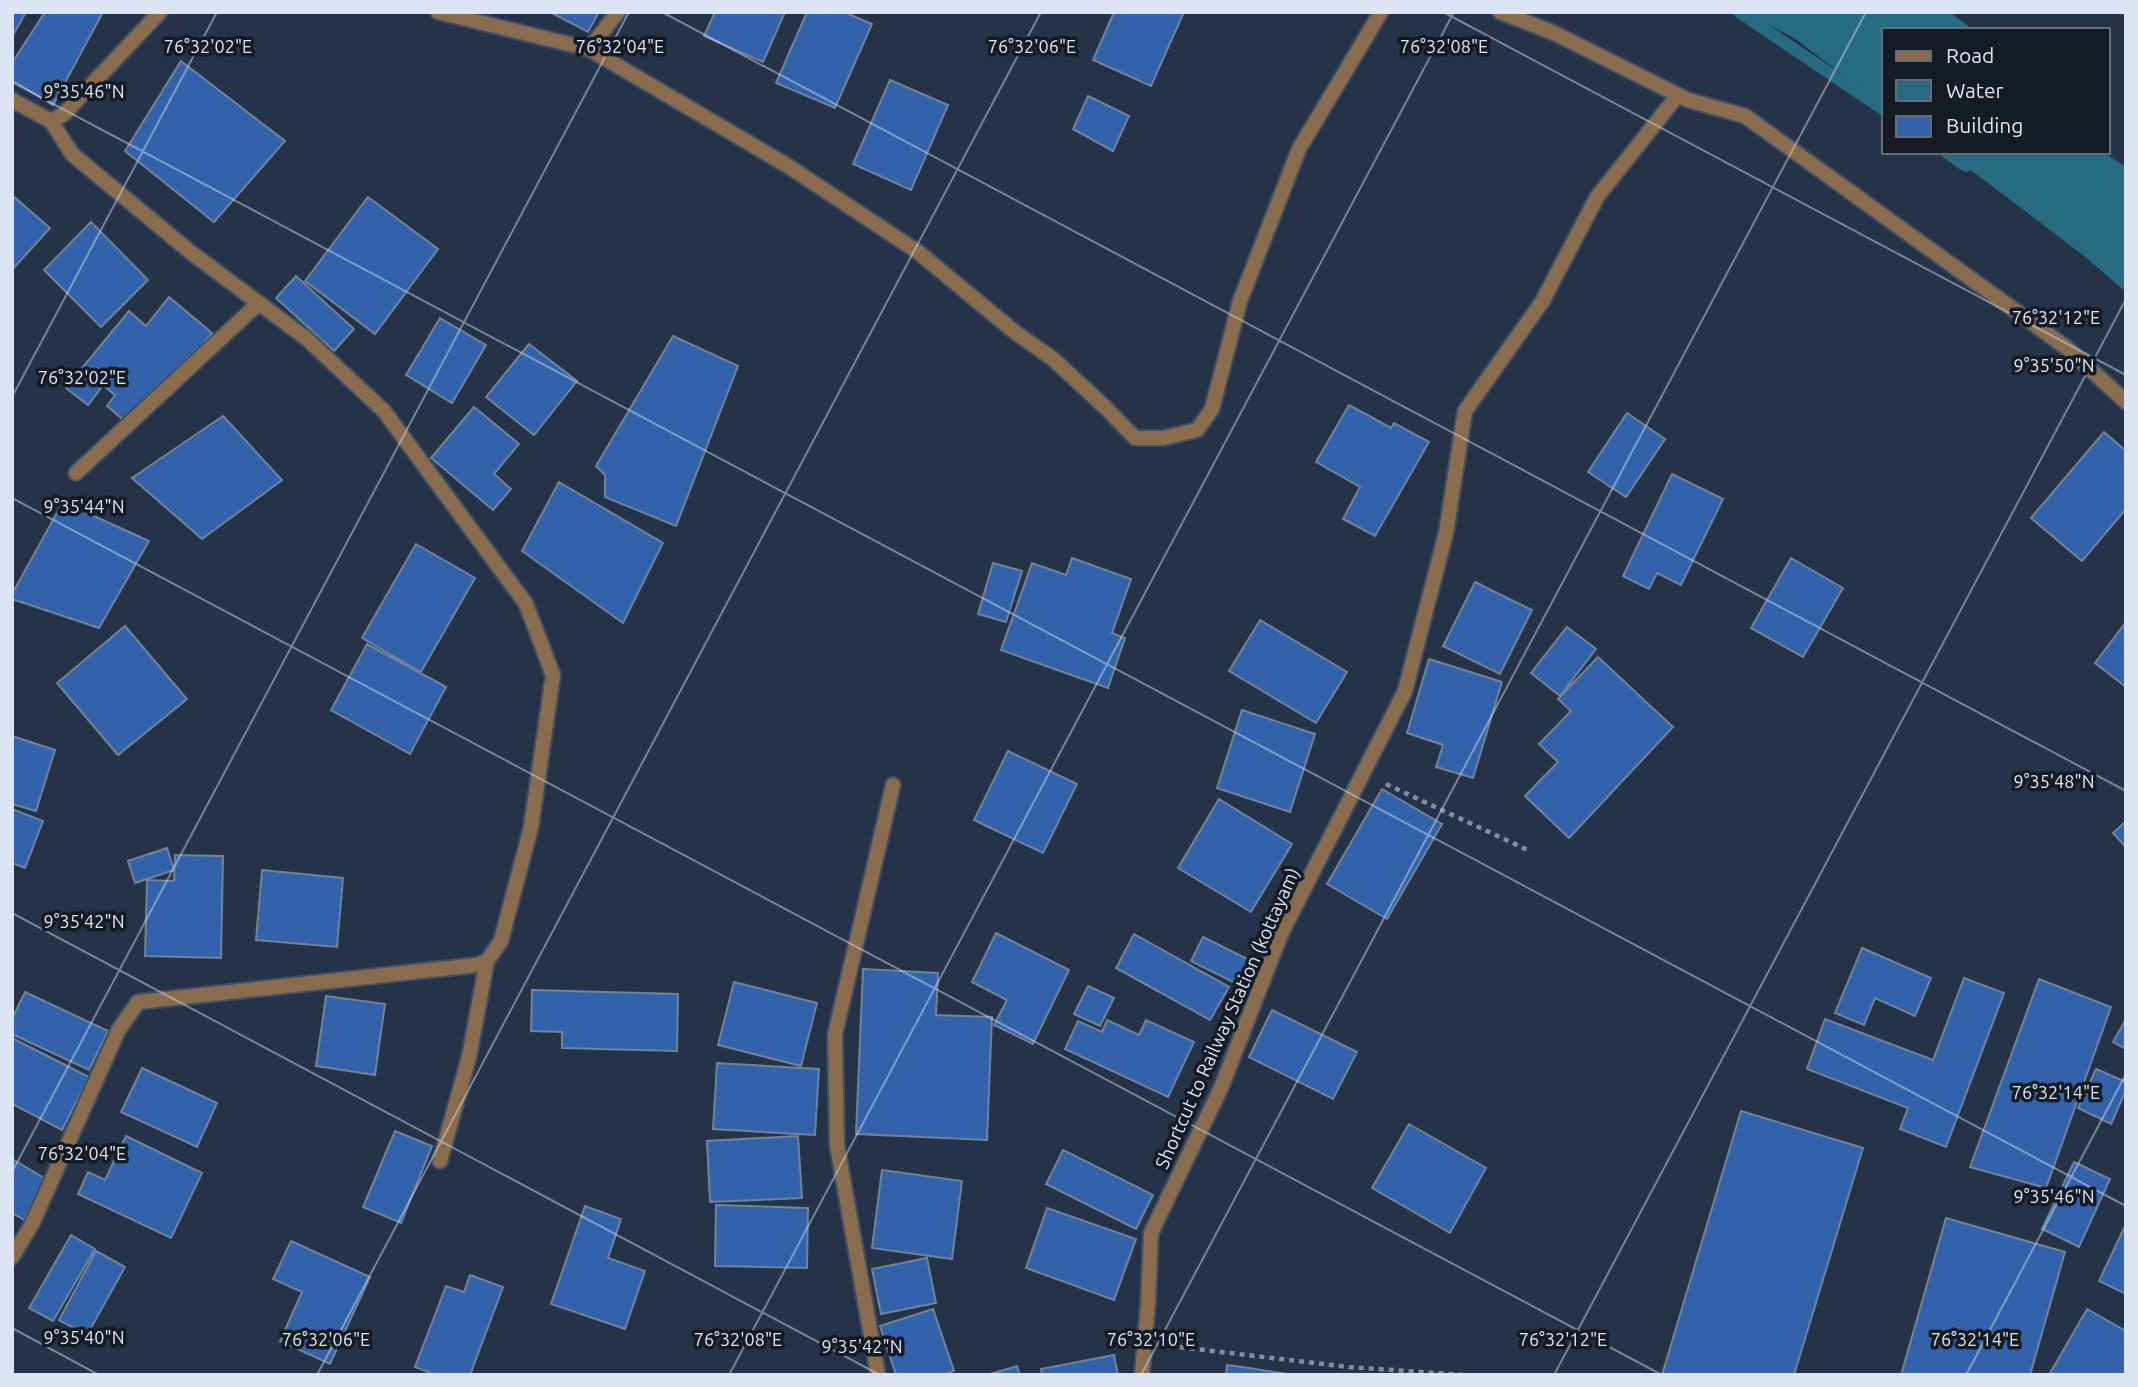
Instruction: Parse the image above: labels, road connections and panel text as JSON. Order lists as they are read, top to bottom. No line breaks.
{"streets":{"street":["Shortcut to Railway Station (kottayam)"]},"legend":["Road","Water","Building"],"coordinates":["76°32'02\"E","76°32'04\"E","76°32'06\"E","76°32'08\"E","9°35'46\"N","76°32'12\"E","9°35'50\"N","9°35'44\"N","9°35'48\"N","9°35'42\"N","76°32'14\"E","9°35'40\"N","76°32'10\"E"]}
